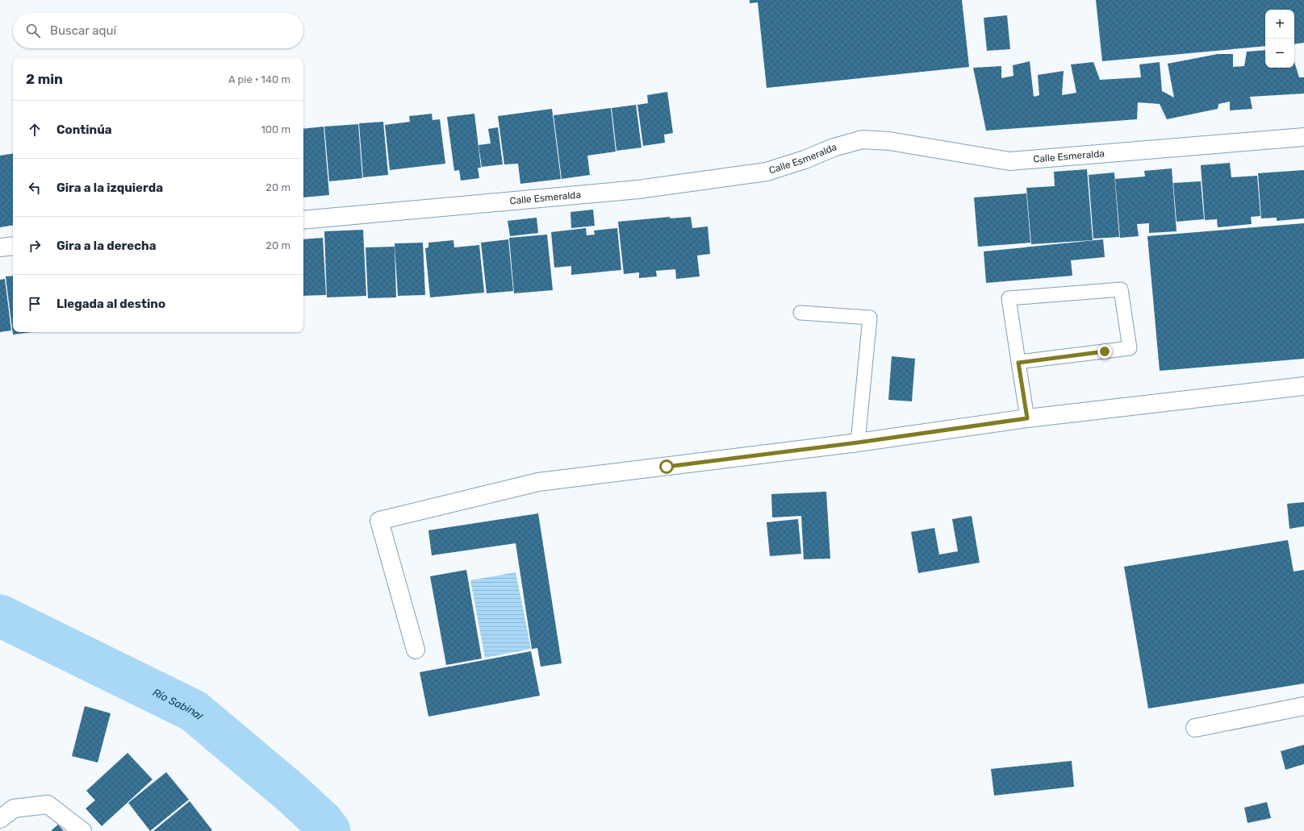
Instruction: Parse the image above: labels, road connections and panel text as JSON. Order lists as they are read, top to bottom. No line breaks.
{"streets":{"street":["Calle Esmeralda"]},"water":["Río Sabinal"],"page":{"map_buttons":["+","−"],"search":"Buscar aquí","heading":["2 min","A pie · 140 m"],"list":[["Continúa","100 m"],["Gira a la izquierda","20 m"],["Gira a la derecha","20 m"],"Llegada al destino"]}}
